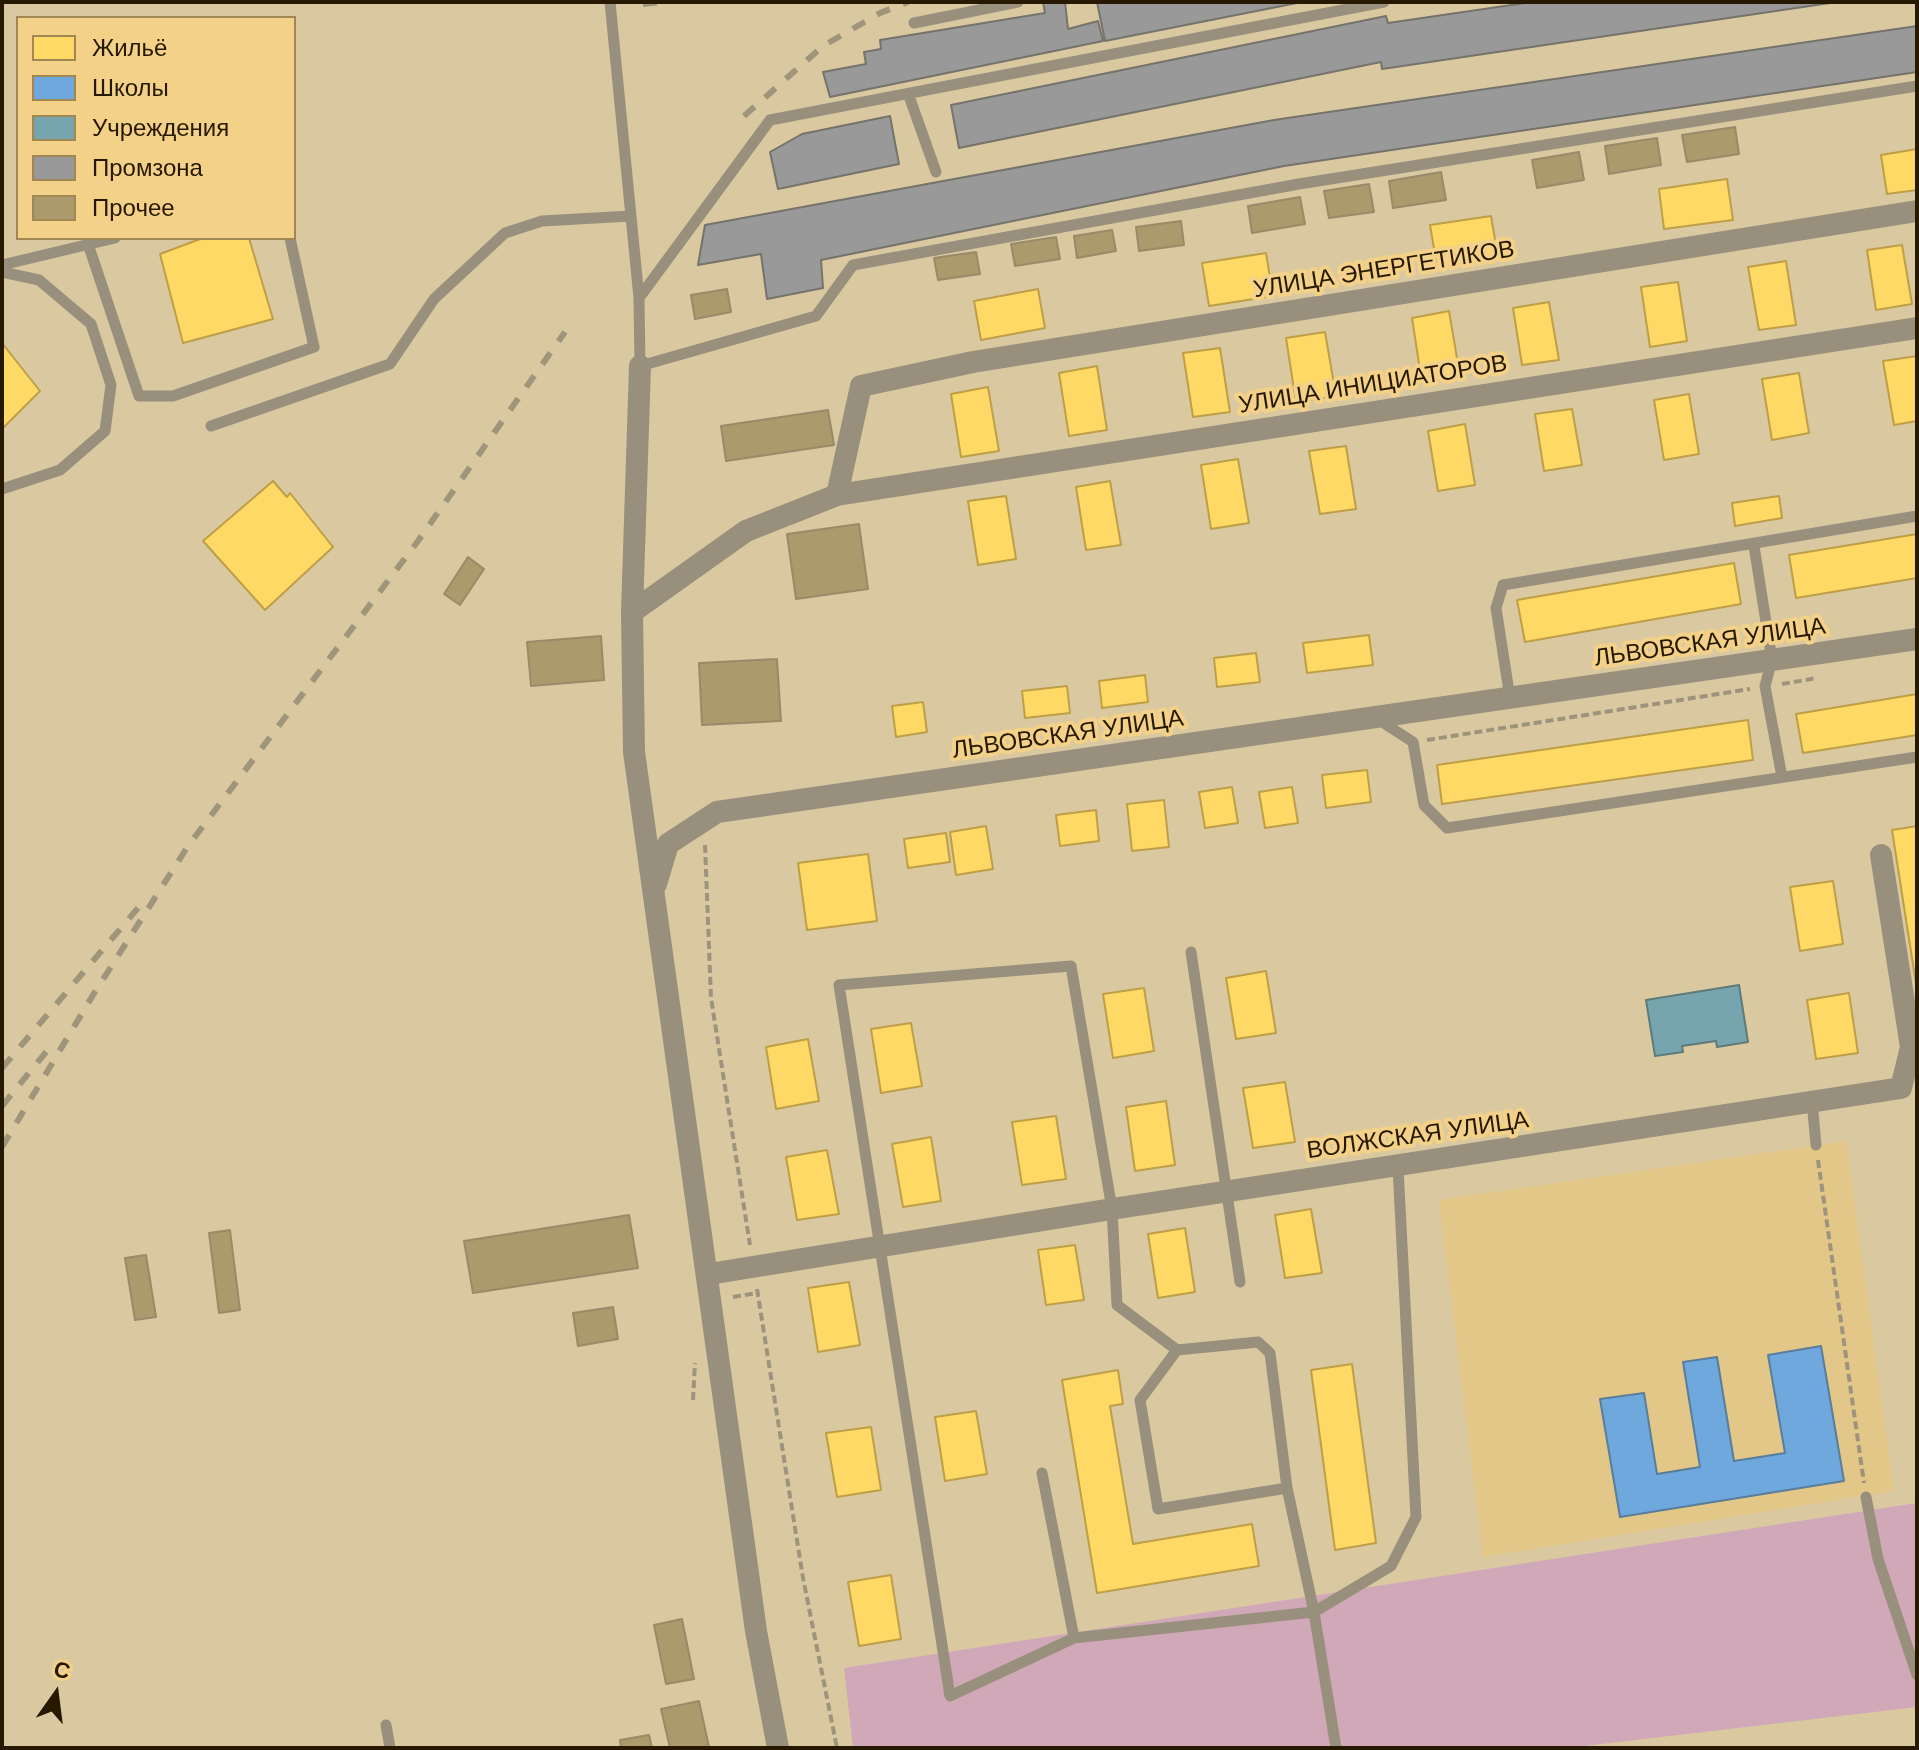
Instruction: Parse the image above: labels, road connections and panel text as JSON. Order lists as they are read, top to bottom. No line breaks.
{"streets":{"street":["УЛИЦА ЭНЕРГЕТИКОВ","УЛИЦА ИНИЦИАТОРОВ","ЛЬВОВСКАЯ УЛИЦА","ВОЛЖСКАЯ УЛИЦА"]},"crossings":[["УЛИЦА ЭНЕРГЕТИКОВ","УЛИЦА ИНИЦИАТОРОВ"],["ЛЬВОВСКАЯ УЛИЦА","ВОЛЖСКАЯ УЛИЦА"]],"legend":["Жильё","Школы","Учреждения","Промзона","Прочее"],"north":"top"}
